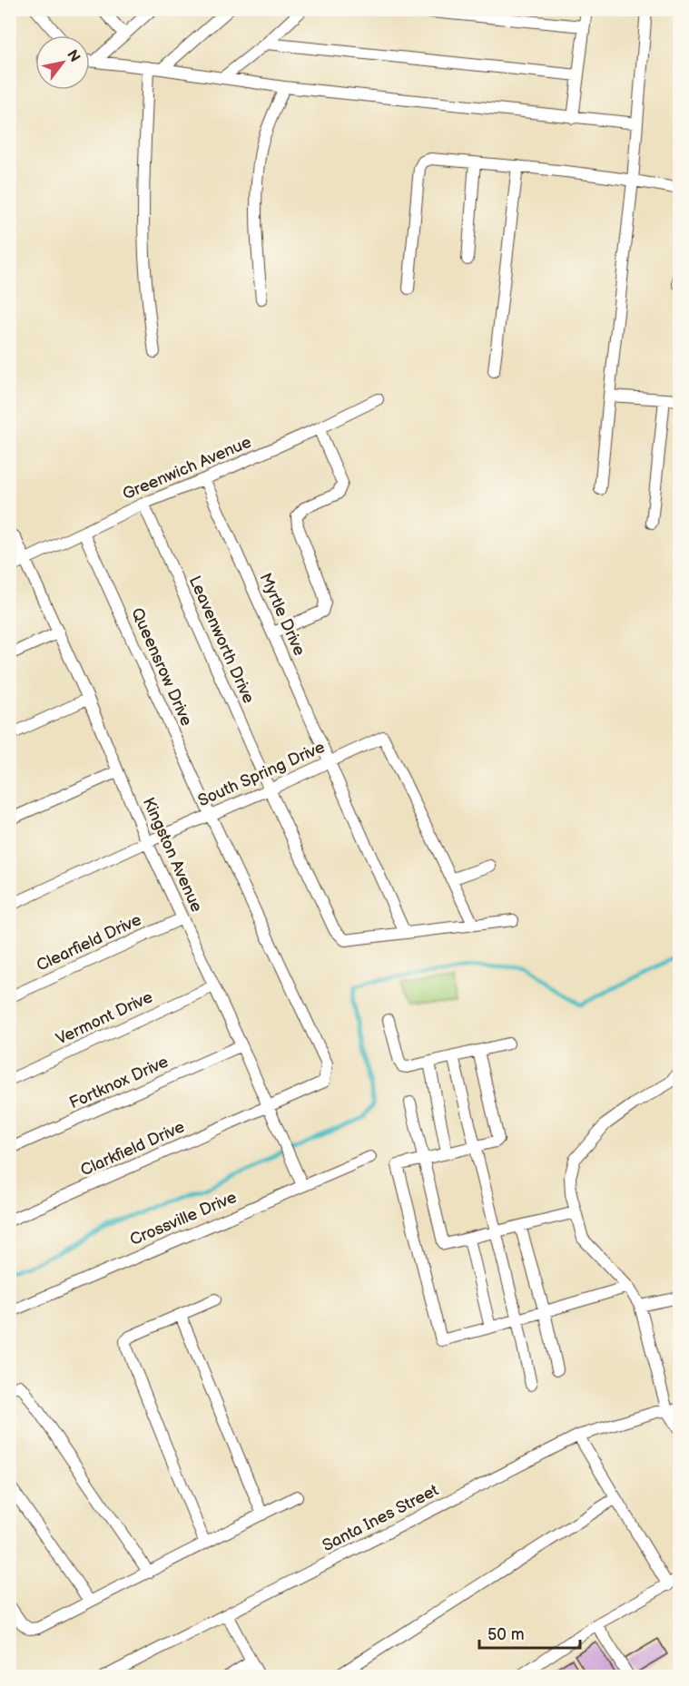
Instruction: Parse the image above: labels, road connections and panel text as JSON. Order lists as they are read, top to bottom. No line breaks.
{"streets":{"street":["Greenwich Avenue","Myrtle Drive","Leavenworth Drive","Queensrow Drive","South Spring Drive","Kingston Avenue","Clearfield Drive","Vermont Drive","Fortknox Drive","Clarkfield Drive","Crossville Drive","Santa Ines Street"]},"crossings":[["Greenwich Avenue","Myrtle Drive"],["Greenwich Avenue","Leavenworth Drive"],["Greenwich Avenue","Queensrow Drive"],["Greenwich Avenue","Kingston Avenue"],["Myrtle Drive","Leavenworth Drive"],["Myrtle Drive","South Spring Drive"],["Leavenworth Drive","South Spring Drive"],["Queensrow Drive","South Spring Drive"],["Queensrow Drive","Kingston Avenue"],["Queensrow Drive","Clarkfield Drive"],["South Spring Drive","Kingston Avenue"],["Kingston Avenue","Clearfield Drive"],["Kingston Avenue","Vermont Drive"],["Kingston Avenue","Fortknox Drive"],["Kingston Avenue","Clarkfield Drive"],["Kingston Avenue","Crossville Drive"]],"scale_bar":"50 m","north":"top right"}
